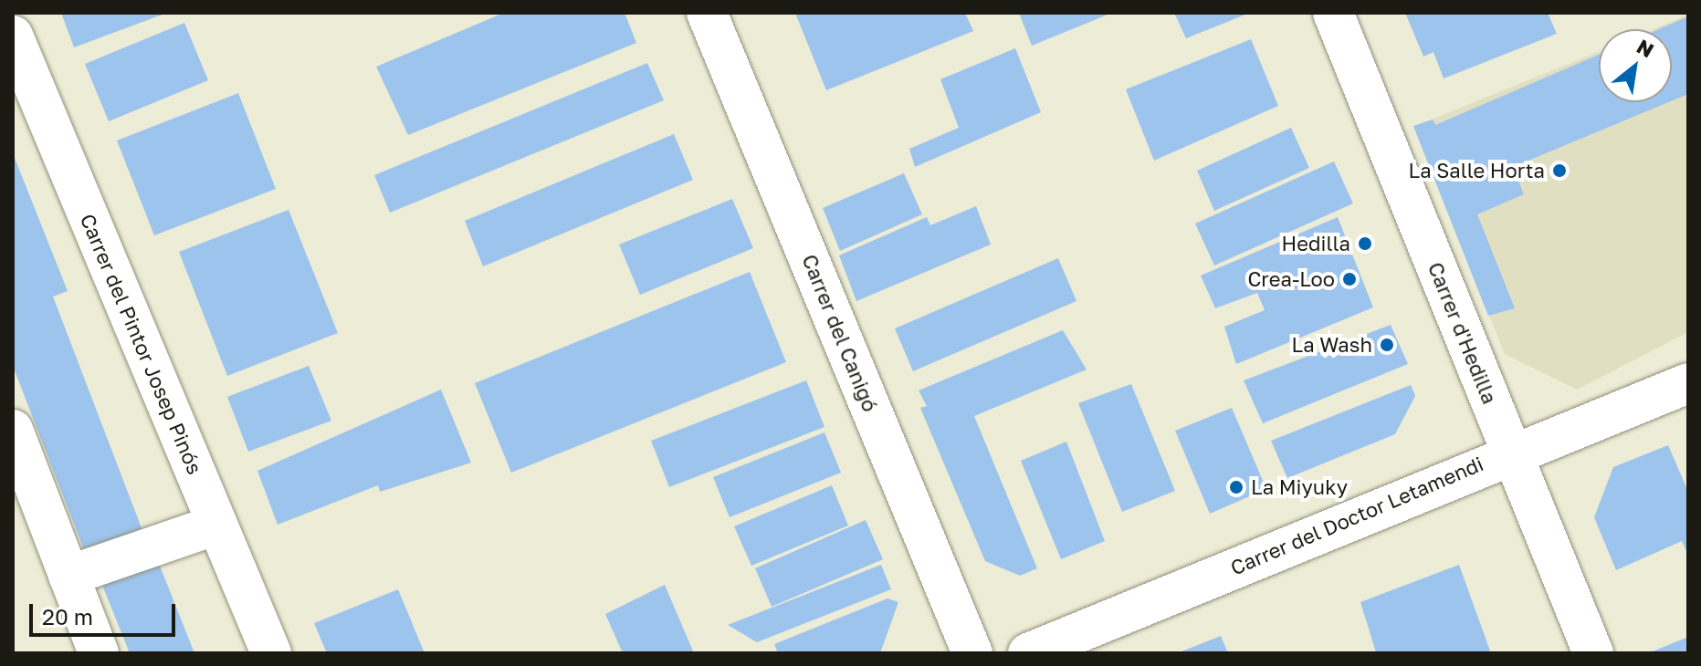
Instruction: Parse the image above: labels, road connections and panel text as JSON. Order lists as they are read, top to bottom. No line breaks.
{"streets":{"street":["Carrer del Canigó","Carrer d'Hedilla","Carrer del Pintor Josep Pinós","Carrer del Doctor Letamendi"]},"crossings":[["Carrer d'Hedilla","Carrer del Doctor Letamendi"]],"places":["La Salle Horta","Hedilla","Crea-Loo","La Wash","La Miyuky"],"scale_bar":"20 m","north":"top right"}
